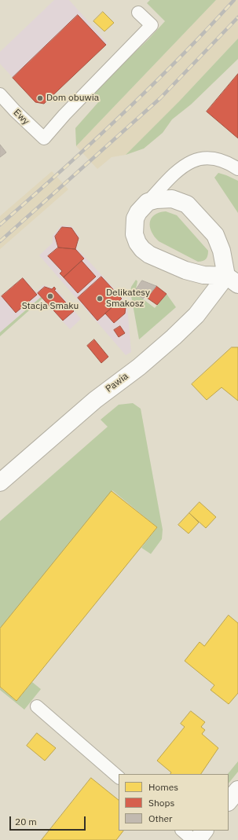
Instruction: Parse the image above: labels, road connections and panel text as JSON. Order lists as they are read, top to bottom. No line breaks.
{"streets":{"street":["Pawia"],"lane":["Ewy"]},"places":["Dom obuwia","Stacja Smaku","Delikatesy Smakosz"],"legend":["Homes","Shops","Other"],"scale_bar":"20 m"}
